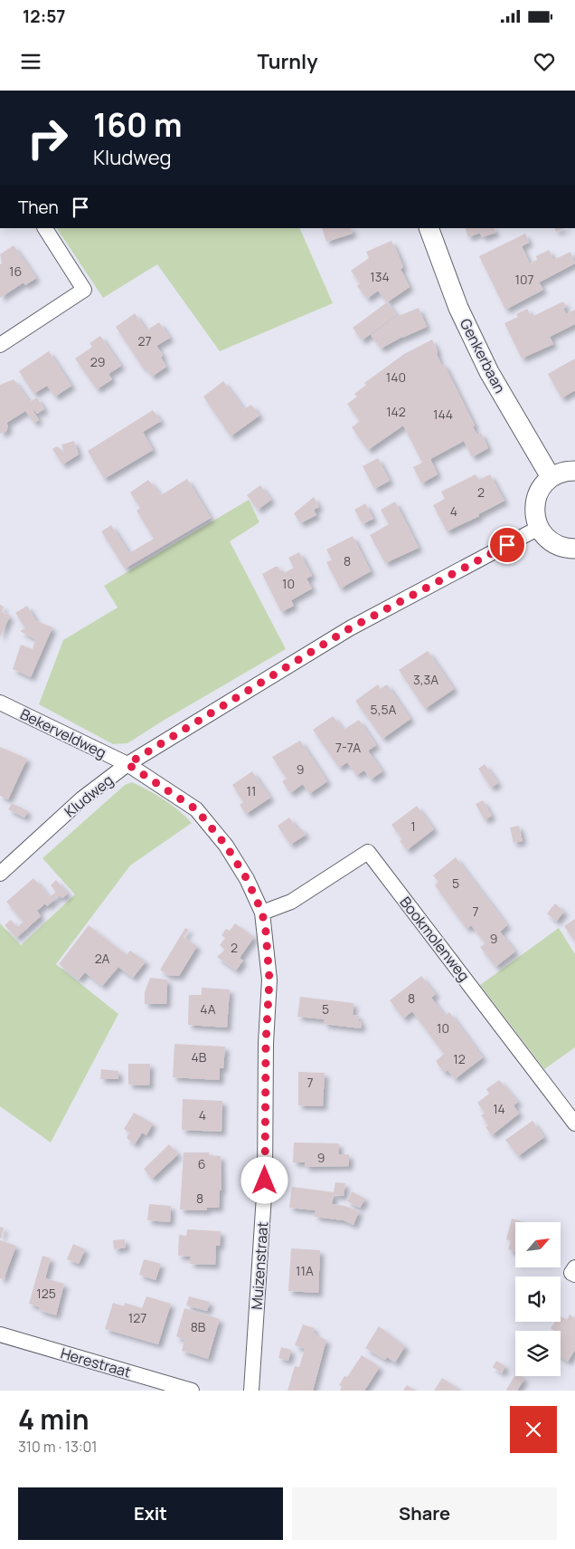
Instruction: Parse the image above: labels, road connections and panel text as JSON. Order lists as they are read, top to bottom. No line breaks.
{"streets":{"street":["Genkerbaan","Bekerveldweg","Kludweg","Bookmolenweg","Muizenstraat","Herestraat"]},"crossings":[["Bekerveldweg","Kludweg"],["Bekerveldweg","Muizenstraat"],["Kludweg","Muizenstraat"],["Bookmolenweg","Muizenstraat"]],"house_numbers":["16","134","107","27","29","140","142","144","2","4","8","10","3,3A","5,5A","7-7A","9","11","1","5","7","9","2","2A","8","4A","5","10","4B","12","7","14","4","9","6","8","11A","125","127","8B"],"north":"top right","page":{"status":"12:57","header":"Turnly","turn":["160 m","Kludweg"],"then":"Then","heading":["4 min","310 m · 13:01"],"buttons":["Exit","Share"]}}
